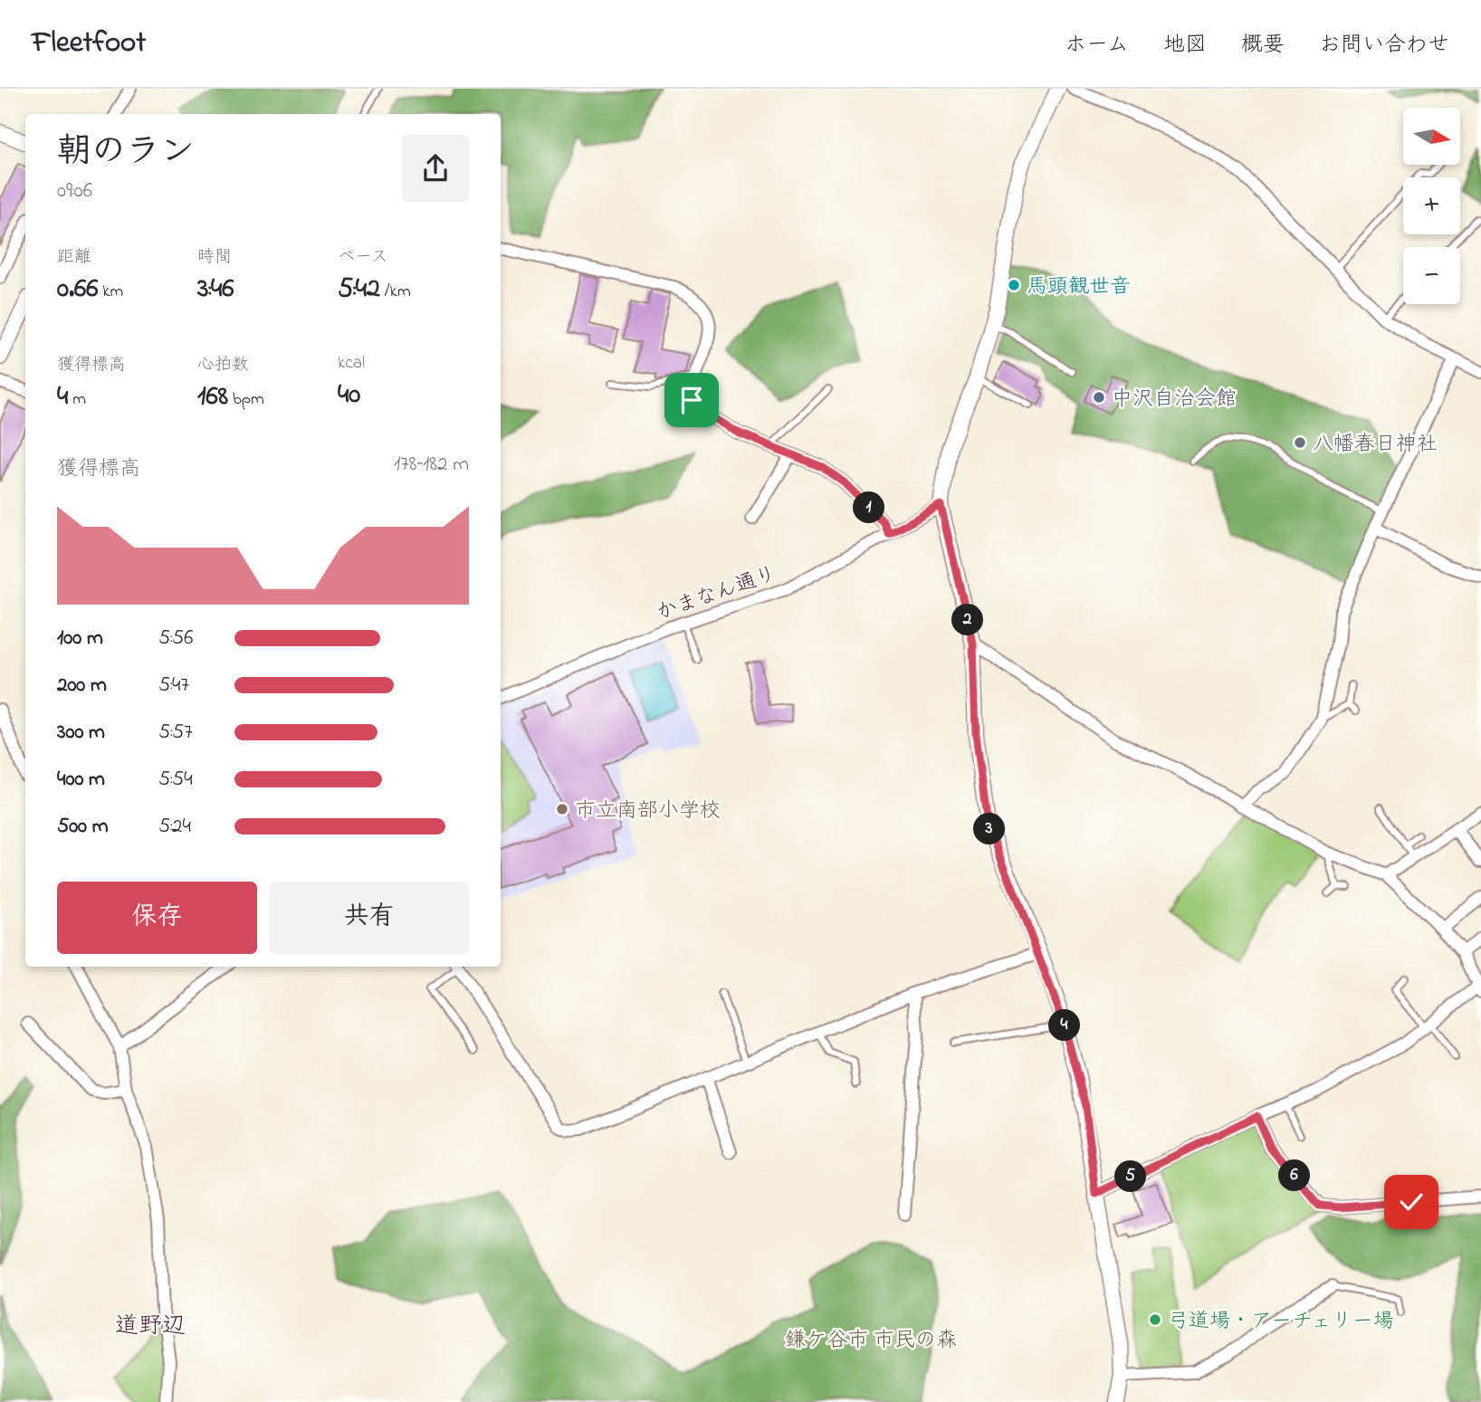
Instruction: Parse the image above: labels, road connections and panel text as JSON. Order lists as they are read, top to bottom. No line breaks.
{"streets":{"street":["かまなん通り"]},"districts":["道野辺"],"parks":["鎌ケ谷市 市民の森"],"places":["馬頭観世音","中沢自治会館","八幡春日神社","市立南部小学校","弓道場・アーチェリー場"],"north":"right","page":{"header":"Fleetfoot","nav":["ホーム","地図","概要","お問い合わせ"],"map_buttons":["+","−"],"heading":["朝のラン","09:06"],"stats":[["距離","0.66 km"],["時間","3:46"],["ペース","5:42 /km"],["獲得標高","4 m"],["心拍数","168 bpm"],["kcal","40"]],"chart":["獲得標高","178–182 m"],"pins":["1","2","3","4","6","5"],"list":[{"name":"100 m","note":"5:56"},{"name":"200 m","note":"5:47"},{"name":"300 m","note":"5:57"},{"name":"400 m","note":"5:54"},{"name":"500 m","note":"5:24"}],"buttons":["保存","共有"]}}
